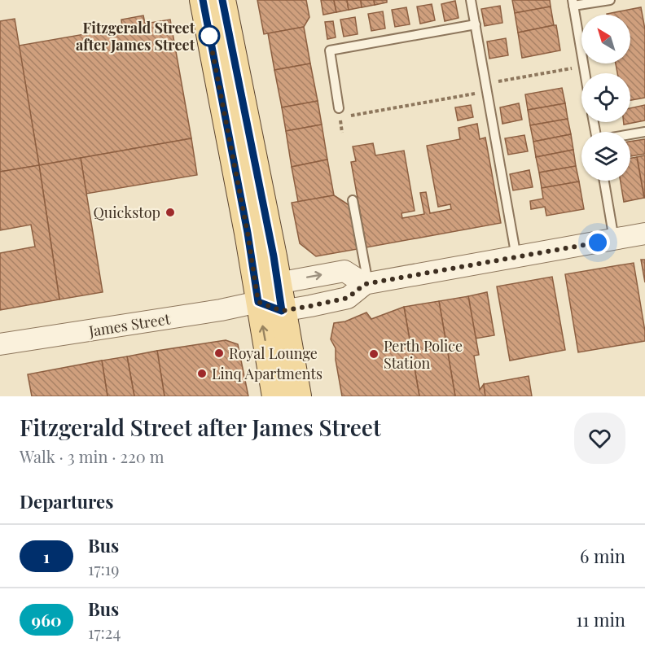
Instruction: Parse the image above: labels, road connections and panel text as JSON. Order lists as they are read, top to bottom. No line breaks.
{"streets":{"street":["James Street"]},"places":["Fitzgerald Street after James Street","Quickstop","Royal Lounge","Perth Police Station","Linq Apartments"],"lines":["bus line 1"],"north":"top left","page":{"heading":[["Fitzgerald Street after James Street","Walk · 3 min · 220 m"],"Departures"],"list":[{"mark":"1","name":"Bus","note":"17:19","value":"6 min"},{"mark":"960","name":"Bus","note":"17:24","value":"11 min"}]}}
